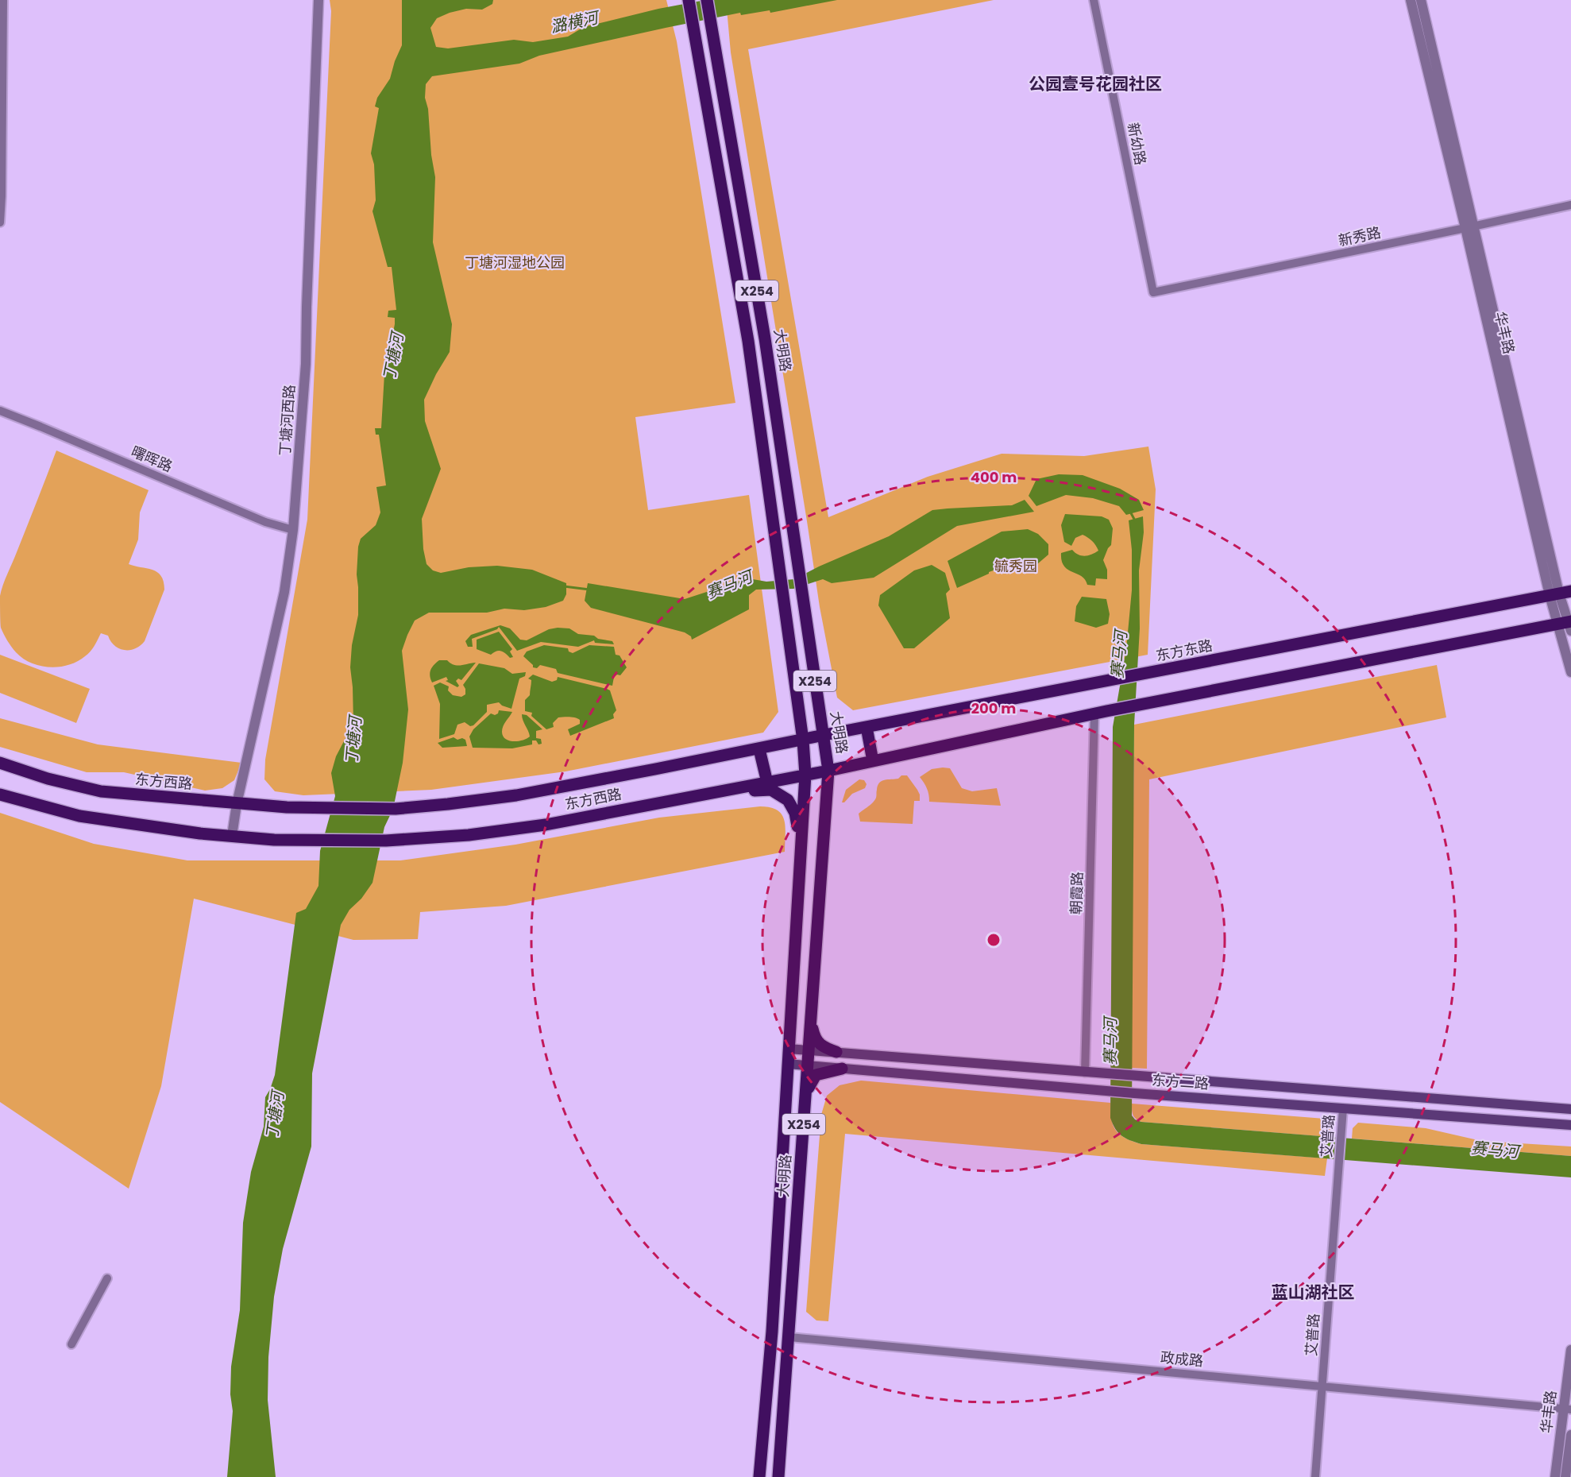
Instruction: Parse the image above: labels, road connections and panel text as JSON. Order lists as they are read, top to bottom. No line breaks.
{"streets":{"main road":["X254","大明路","东方东路","东方西路","东方二路"],"street":["新幼路","新秀路","华丰路","丁塘河西路","曙晖路","朝霞路","艾普璐","艾普路","政成路"]},"crossings":[["新幼路","新秀路"],["新秀路","华丰路"],["华丰路","东方东路"],["华丰路","政成路"],["大明路","东方东路"],["大明路","东方西路"],["大明路","东方二路"],["大明路","政成路"],["丁塘河西路","曙晖路"],["丁塘河西路","东方西路"],["东方东路","东方西路"],["朝霞路","东方二路"],["东方二路","艾普璐"],["艾普璐","艾普路"],["艾普路","政成路"]],"districts":["公园壹号花园社区","蓝山湖社区"],"water":["潞横河","丁塘河","赛马河"],"parks":["丁塘河湿地公园","毓秀园"],"rings":["400 m","200 m"]}
